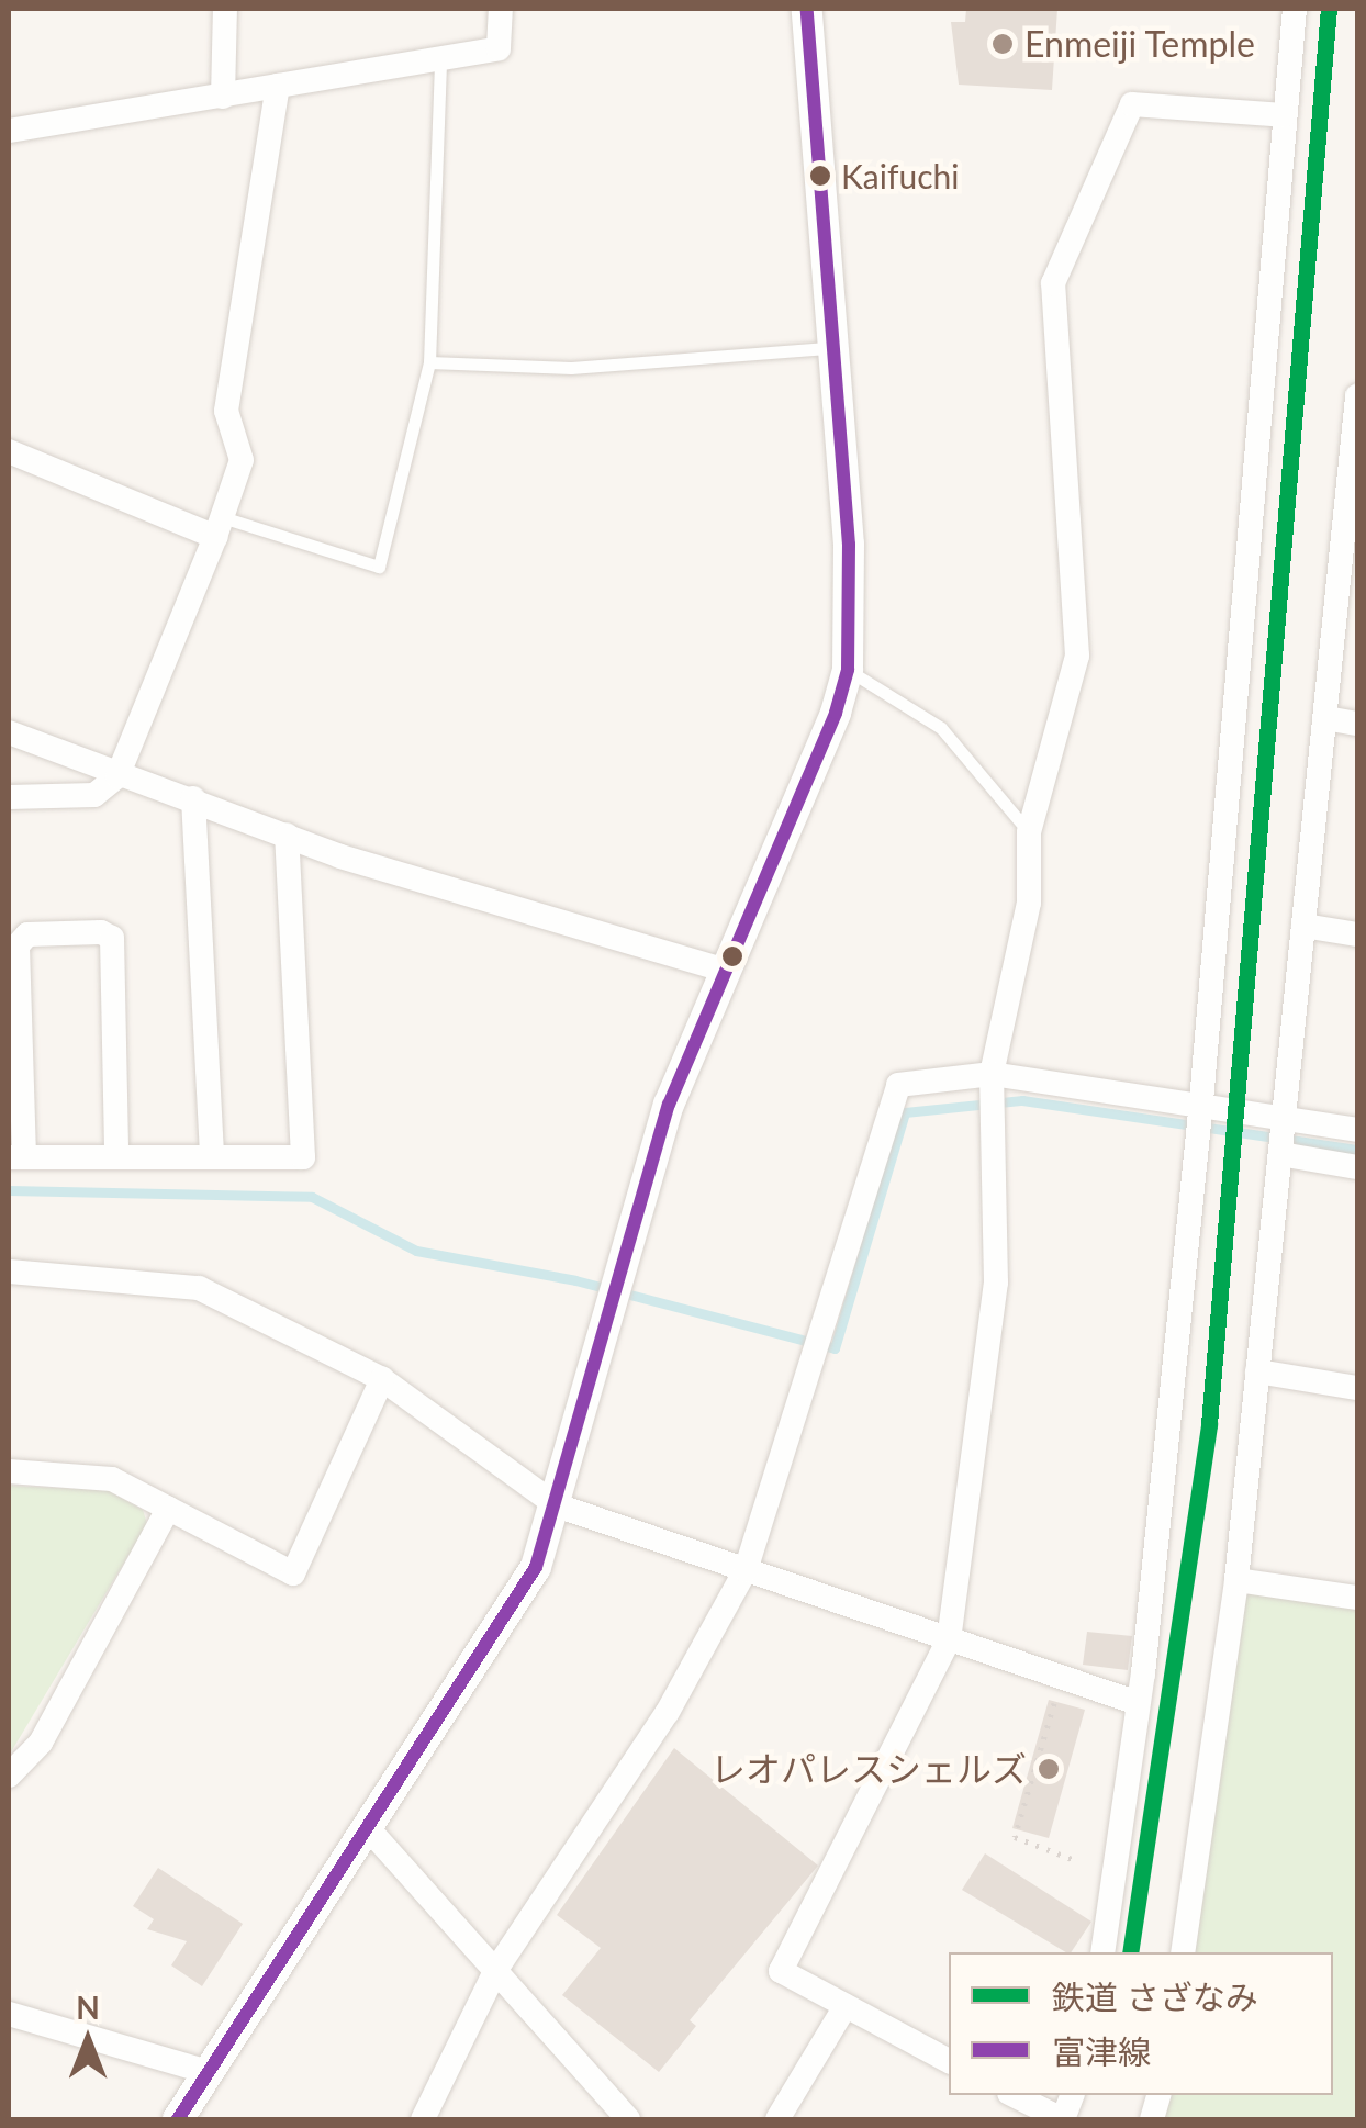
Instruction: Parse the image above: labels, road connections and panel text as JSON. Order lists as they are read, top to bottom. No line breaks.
{"places":["Enmeiji Temple","Kaifuchi","レオパレスシェルズ"],"lines":["rail line さざなみ","transit line 富津線"],"legend":["鉄道 さざなみ","富津線"],"north":"top"}
